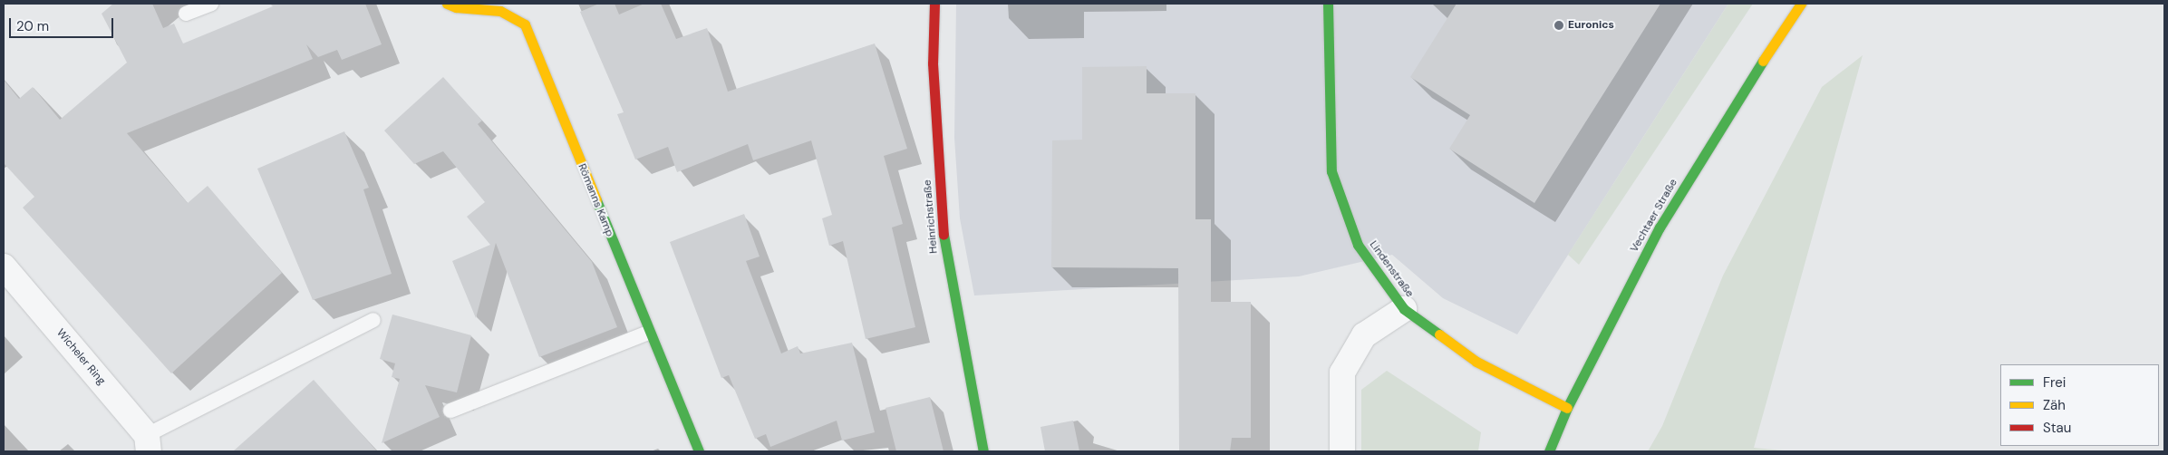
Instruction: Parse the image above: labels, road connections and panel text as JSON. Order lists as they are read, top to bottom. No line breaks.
{"streets":{"street":["Römanns Kamp","Vechtaer Straße","Heinrichstraße","Lindenstraße","Wicheler Ring"]},"crossings":[["Vechtaer Straße","Lindenstraße"]],"places":["Euronics"],"legend":["Frei","Zäh","Stau"],"scale_bar":"20 m"}
